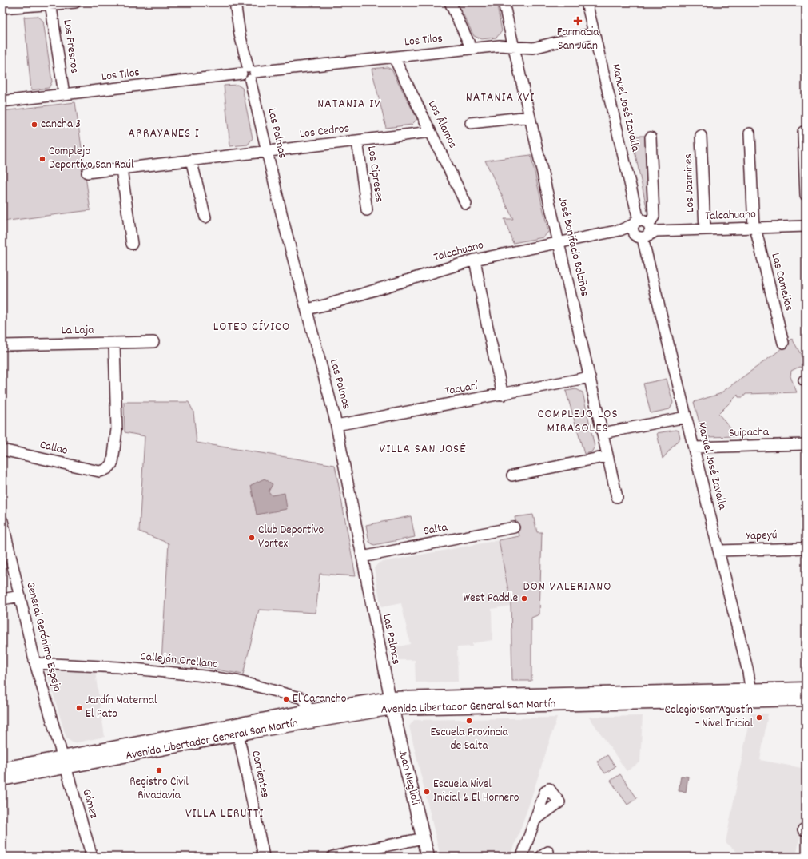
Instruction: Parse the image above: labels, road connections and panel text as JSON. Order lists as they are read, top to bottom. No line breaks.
{"streets":{"main road":["Avenida Libertador General San Martín","Juan Meglioli"],"street":["Los Tilos","Los Fresnos","Manuel José Zavalla","Los Álamos","Los Cedros","Las Palmas","Los Cipreses","Los Jazmines","Talcahuano","José Bonifacio Bolaños","Las Camelias","La Laja","Tacuarí","Suipacha","Callao","Salta","Yapeyú","General Gerónimo Espejo","Callejón Orellano","Corrientes","Gómez"]},"crossings":[["Los Tilos","Los Fresnos"],["Los Tilos","Manuel José Zavalla"],["Los Tilos","Los Álamos"],["Los Tilos","Las Palmas"],["Los Tilos","José Bonifacio Bolaños"],["Manuel José Zavalla","Talcahuano"],["Manuel José Zavalla","Suipacha"],["Manuel José Zavalla","Yapeyú"],["Manuel José Zavalla","Avenida Libertador General San Martín"],["Los Álamos","Los Cedros"],["Los Cedros","Las Palmas"],["Los Cedros","Los Cipreses"],["Las Palmas","Talcahuano"],["Las Palmas","Tacuarí"],["Las Palmas","Salta"],["Las Palmas","Avenida Libertador General San Martín"],["Las Palmas","Juan Meglioli"],["Los Jazmines","Talcahuano"],["Talcahuano","José Bonifacio Bolaños"],["Talcahuano","Las Camelias"],["José Bonifacio Bolaños","Tacuarí"],["La Laja","Callao"],["General Gerónimo Espejo","Callejón Orellano"],["General Gerónimo Espejo","Avenida Libertador General San Martín"],["General Gerónimo Espejo","Gómez"],["Callejón Orellano","Avenida Libertador General San Martín"],["Avenida Libertador General San Martín","Corrientes"],["Avenida Libertador General San Martín","Juan Meglioli"],["Avenida Libertador General San Martín","Gómez"]],"districts":["NATANIA XVI","NATANIA IV","ARRAYANES I","LOTEO CÍVICO","COMPLEJO LOS MIRASOLES","VILLA SAN JOSÉ","DON VALERIANO","VILLA LERUTTI"],"places":{"health":["Farmacia San Juan"],"other":["cancha 3","Complejo Deportivo San Raúl","Club Deportivo Vortex","West Paddle","El Carancho","Jardín Maternal El Pato","Colegio San Agustín - Nivel Inicial","Escuela Provincia de Salta","Registro Civil Rivadavia","Escuela Nivel Inicial 6 El Hornero"]}}
